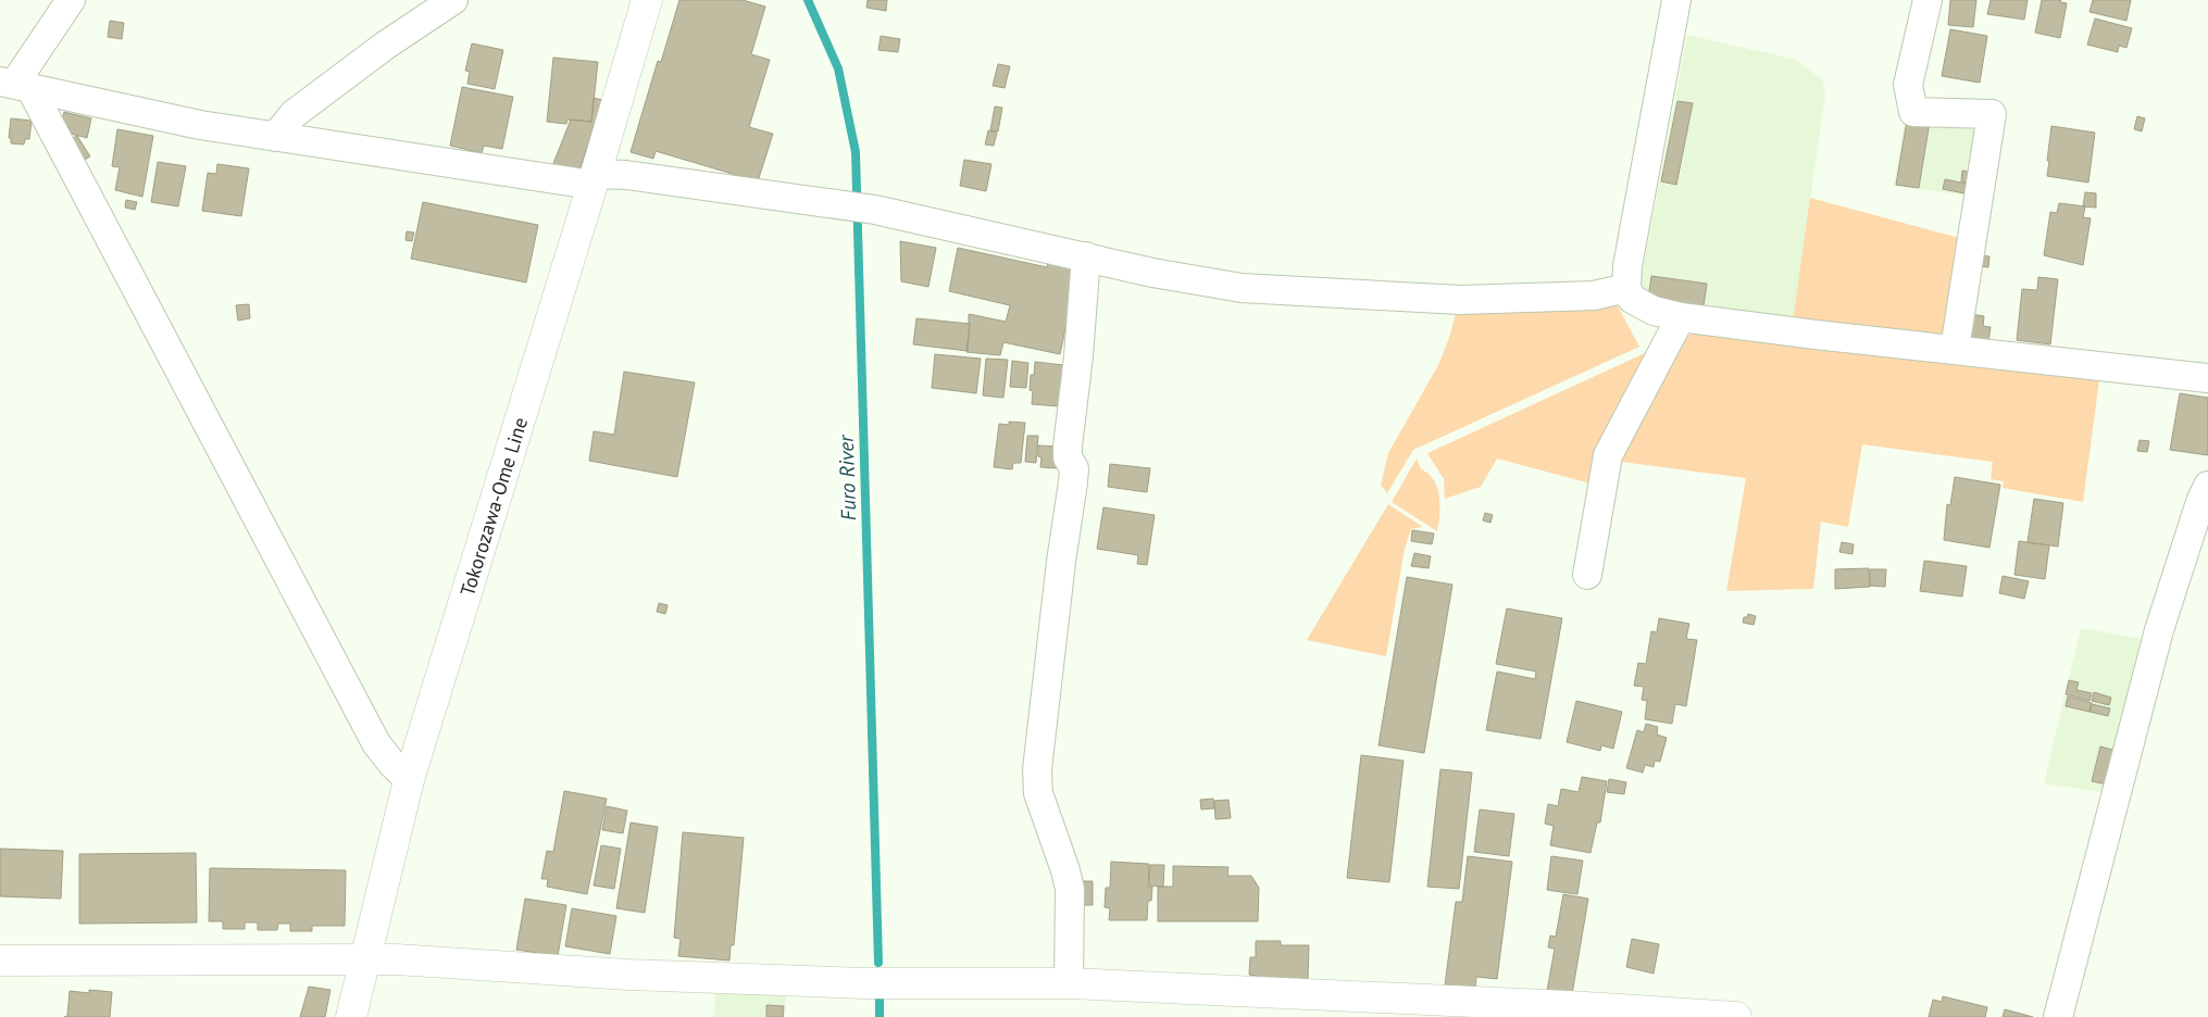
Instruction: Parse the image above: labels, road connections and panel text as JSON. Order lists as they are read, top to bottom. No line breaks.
{"streets":{"street":["Tokorozawa-Ome Line"]},"water":["Furo River"]}
